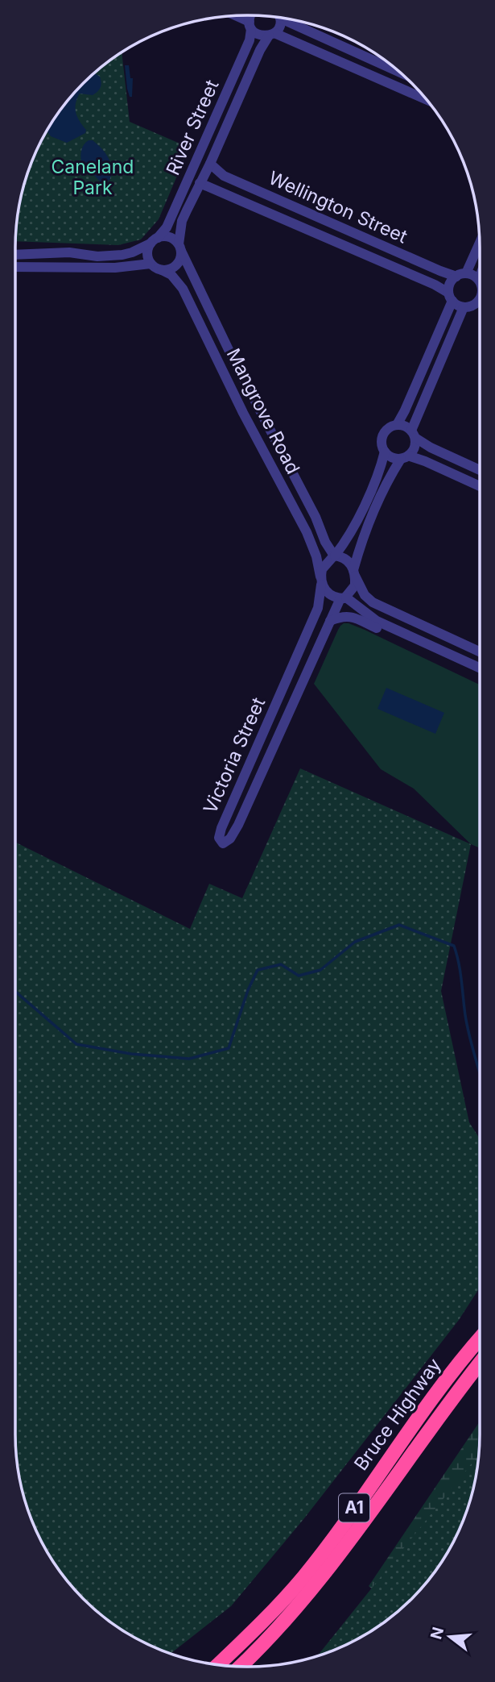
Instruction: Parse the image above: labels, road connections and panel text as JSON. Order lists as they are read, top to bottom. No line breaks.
{"streets":{"highway":["Bruce Highway","A1"],"street":["River Street","Wellington Street","Mangrove Road","Victoria Street"]},"crossings":[["River Street","Wellington Street"],["River Street","Mangrove Road"],["Mangrove Road","Victoria Street"]],"parks":["Caneland Park"],"north":"left"}
